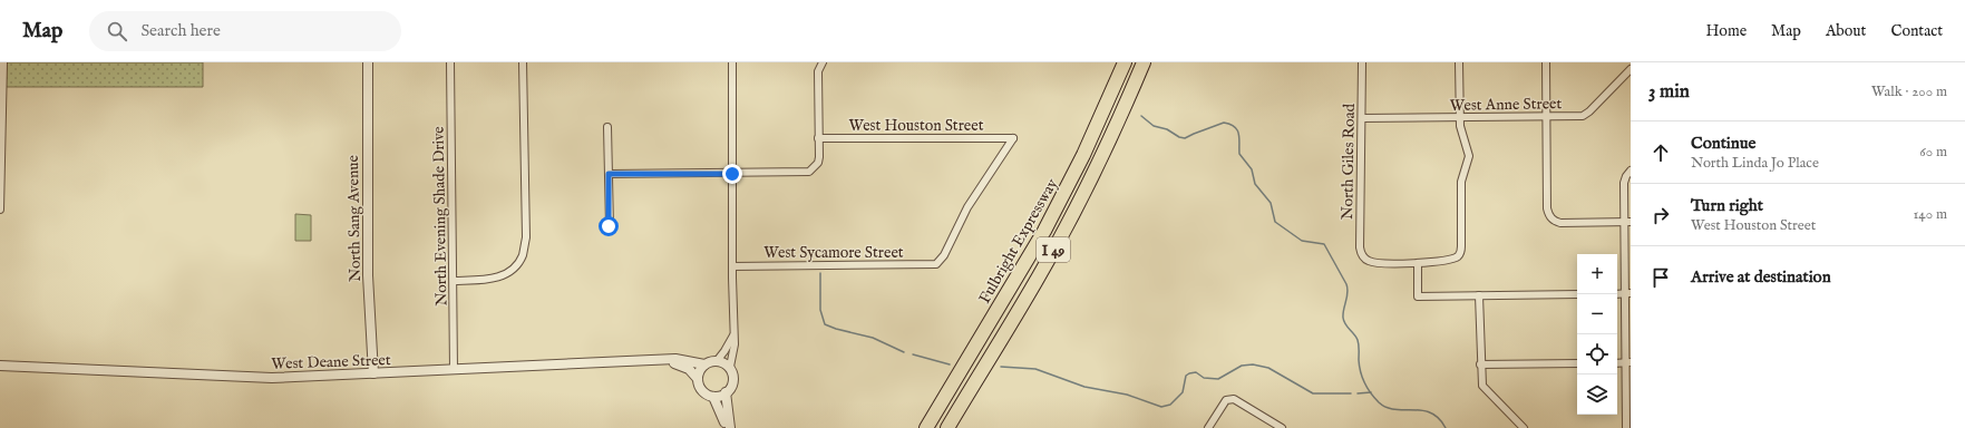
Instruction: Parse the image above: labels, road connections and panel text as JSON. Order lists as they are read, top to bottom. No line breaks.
{"streets":{"highway":["Fulbright Expressway","I 49"],"street":["West Anne Street","West Houston Street","North Giles Road","North Evening Shade Drive","North Sang Avenue","West Sycamore Street","West Deane Street"]},"crossings":[["West Anne Street","North Giles Road"],["West Houston Street","West Sycamore Street"],["North Evening Shade Drive","West Deane Street"],["North Sang Avenue","West Deane Street"]],"page":{"header":"Map","search":"Search here","nav":["Home","Map","About","Contact"],"heading":["3 min","Walk · 200 m"],"list":[["Continue","North Linda Jo Place","60 m"],["Turn right","West Houston Street","140 m"],"Arrive at destination"],"map_buttons":["+","−"]}}
